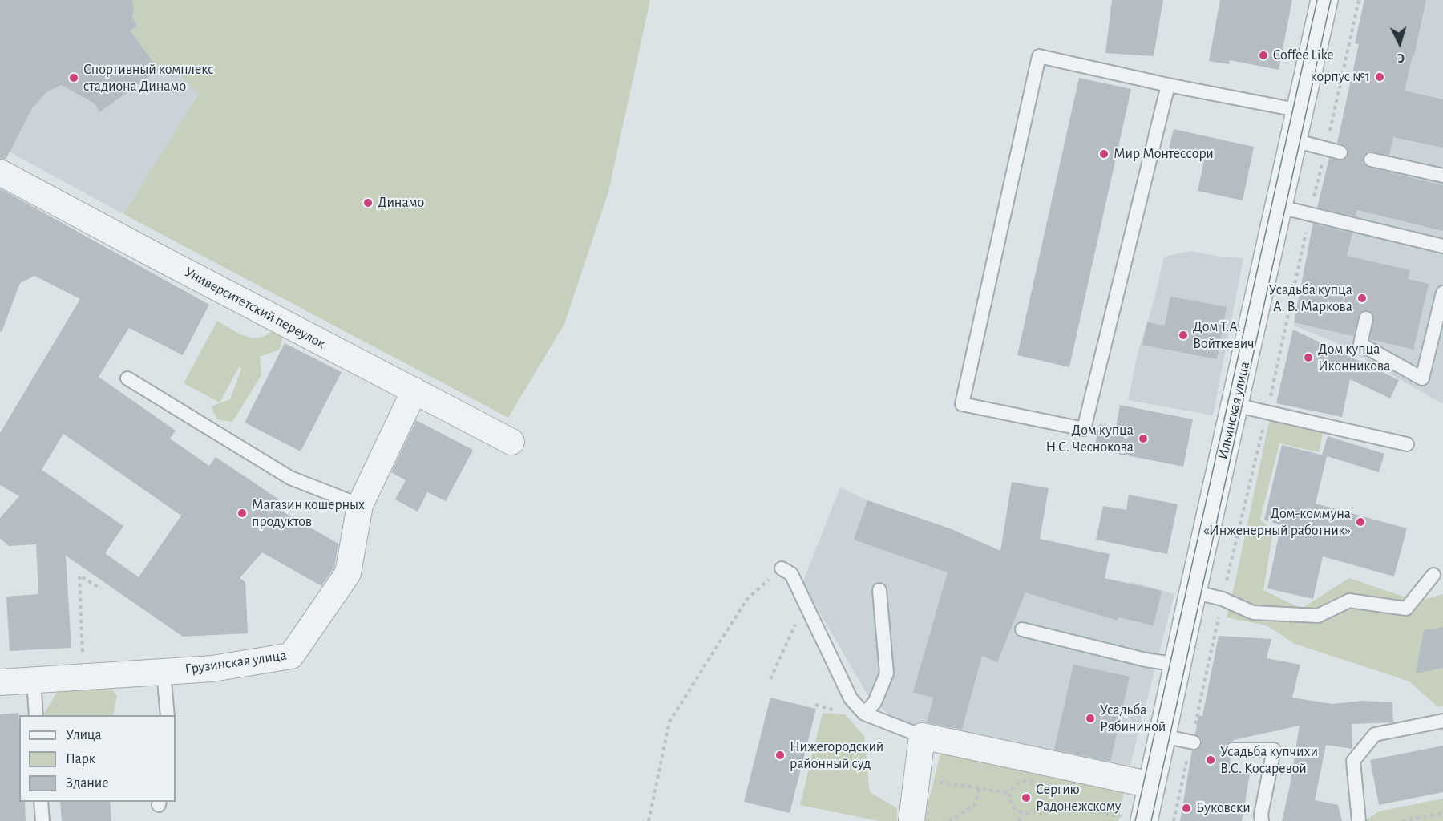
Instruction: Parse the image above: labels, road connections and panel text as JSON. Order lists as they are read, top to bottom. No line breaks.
{"streets":{"street":["Университетский переулок","Ильинская улица","Грузинская улица"]},"crossings":[["Университетский переулок","Грузинская улица"]],"places":["Coffee Like","корпус №1","Спортивный комплекс стадиона Динамо","Мир Монтессори","Динамо","Усадьба купца А. В. Маркова","Дом Т.А. Войткевич","Дом купца Иконникова","Дом купца Н.С. Чеснокова","Магазин кошерных продуктов","Дом-коммуна «Инженерный работник»","Усадьба Рябининой","Нижегородский районный суд","Усадьба купчихи В.С. Косаревой","Сергию Радонежскому","Буковски"],"legend":["Улица","Парк","Здание"],"north":"bottom"}
